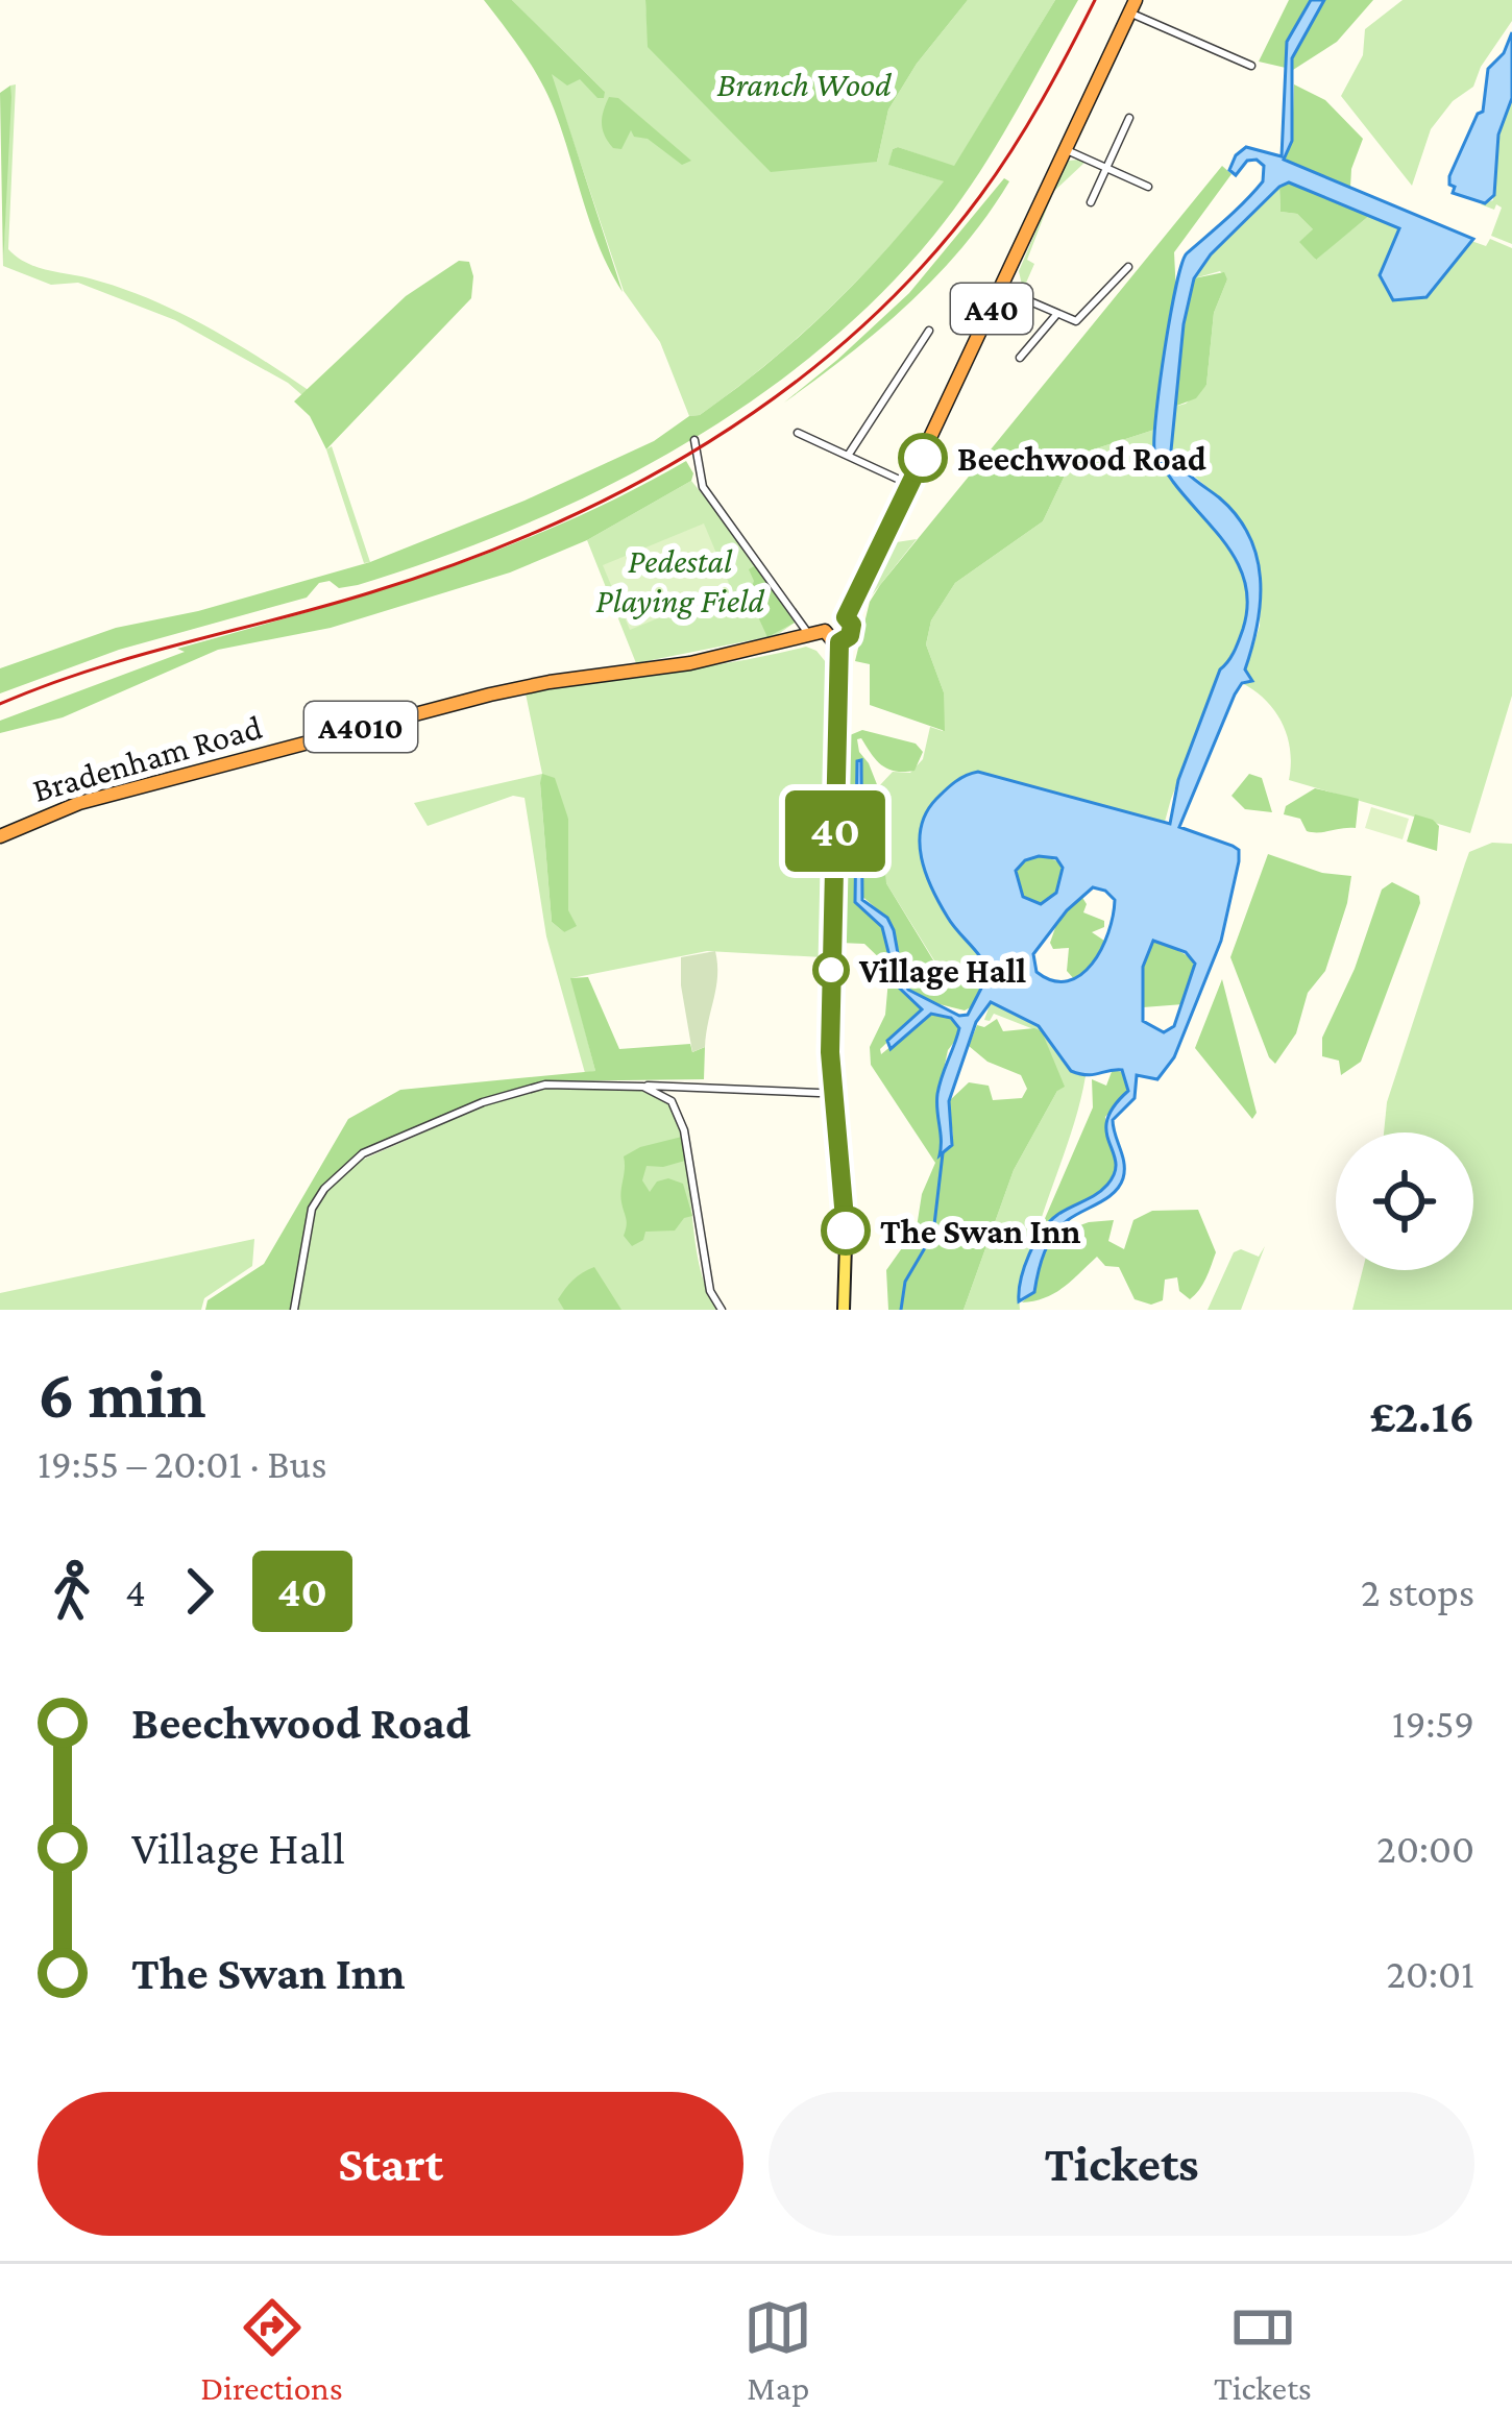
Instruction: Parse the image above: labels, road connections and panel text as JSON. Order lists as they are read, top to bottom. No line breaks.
{"streets":{"highway":["A40","A4010","Bradenham Road"]},"crossings":[["A40","Bradenham Road"]],"parks":["Branch Wood","Pedestal Playing Field"],"places":["Beechwood Road","Village Hall","The Swan Inn"],"lines":["bus line 40"],"page":{"on_map":"40","heading":["6 min","19:55 – 20:01 · Bus","£2.16"],"legs":["4","40","2 stops"],"list":[{"name":"Beechwood Road","value":"19:59"},{"name":"Village Hall","value":"20:00"},{"name":"The Swan Inn","value":"20:01"}],"buttons":["Start","Tickets"],"tabs":["Directions","Map","Tickets"]}}
